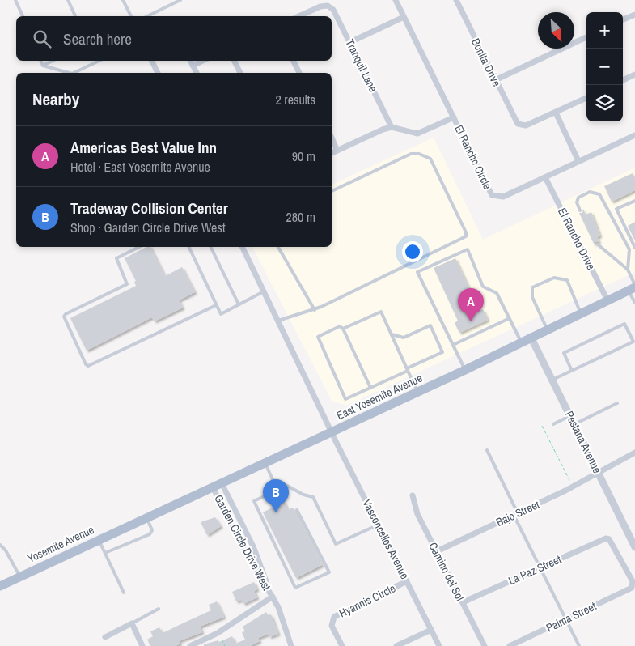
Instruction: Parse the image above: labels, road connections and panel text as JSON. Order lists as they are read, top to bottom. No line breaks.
{"streets":{"main road":["East Yosemite Avenue","Yosemite Avenue"],"street":["Bonita Drive","Tranquil Lane","El Rancho Circle","El Rancho Drive","Pestana Avenue","Bajo Street","Vasconcellos Avenue","Garden Circle Drive West","La Paz Street","Camino del Sol","Hyannis Circle","Palma Street"]},"crossings":[["El Rancho Circle","El Rancho Drive"],["El Rancho Drive","East Yosemite Avenue"],["East Yosemite Avenue","Pestana Avenue"],["East Yosemite Avenue","Vasconcellos Avenue"],["East Yosemite Avenue","Garden Circle Drive West"],["East Yosemite Avenue","Yosemite Avenue"],["Pestana Avenue","Bajo Street"],["Bajo Street","Camino del Sol"],["Vasconcellos Avenue","Hyannis Circle"],["La Paz Street","Camino del Sol"],["La Paz Street","Palma Street"]],"north":"bottom right","page":{"map_buttons":["+","−"],"search":"Search here","heading":["Nearby","2 results"],"list":[{"mark":"A","name":"Americas Best Value Inn","note":"Hotel · East Yosemite Avenue","value":"90 m"},{"mark":"B","name":"Tradeway Collision Center","note":"Shop · Garden Circle Drive West","value":"280 m"}],"pins":["A","B"]}}
